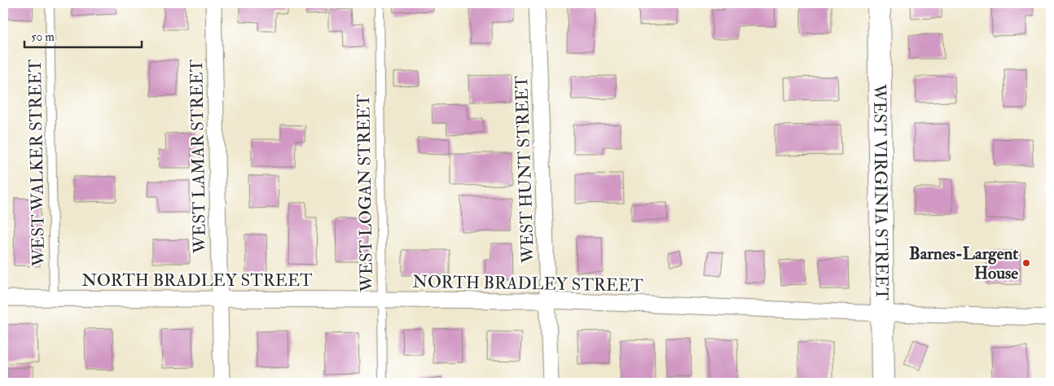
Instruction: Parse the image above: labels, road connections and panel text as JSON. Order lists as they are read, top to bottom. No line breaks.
{"streets":{"main road":["WEST VIRGINIA STREET"],"street":["WEST LAMAR STREET","WEST HUNT STREET","NORTH BRADLEY STREET"],"lane":["WEST WALKER STREET","WEST LOGAN STREET"]},"crossings":[["WEST LAMAR STREET","NORTH BRADLEY STREET"],["WEST WALKER STREET","NORTH BRADLEY STREET"],["WEST HUNT STREET","NORTH BRADLEY STREET"],["WEST LOGAN STREET","NORTH BRADLEY STREET"],["WEST VIRGINIA STREET","NORTH BRADLEY STREET"]],"places":["Barnes-Largent House"],"scale_bar":"50 m"}
